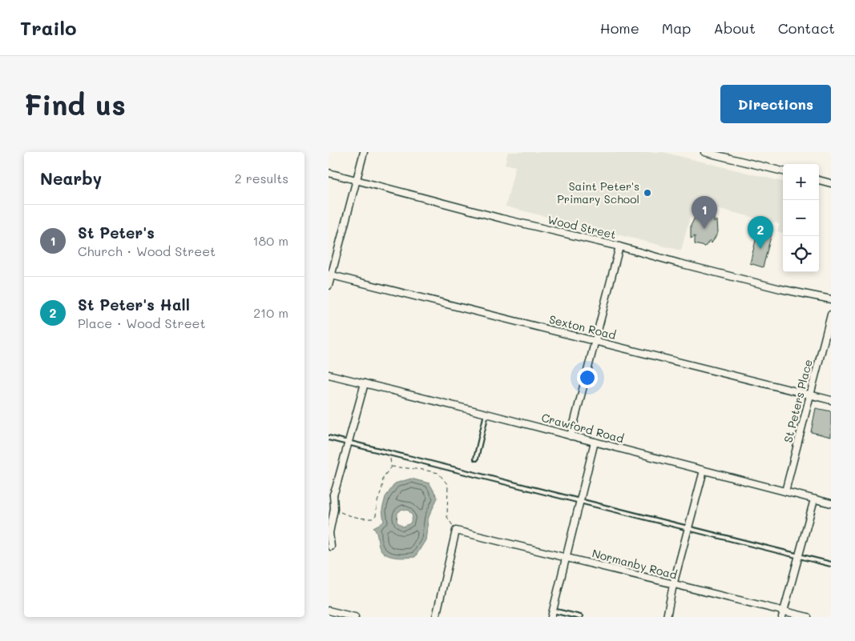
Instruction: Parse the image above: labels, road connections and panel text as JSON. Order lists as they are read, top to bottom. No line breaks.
{"streets":{"street":["Wood Street","Sexton Road","St Peters Place","Crawford Road","Normanby Road"]},"crossings":[["Sexton Road","St Peters Place"],["St Peters Place","Crawford Road"]],"places":["Saint Peter's Primary School"],"page":{"header":"Trailo","nav":["Home","Map","About","Contact"],"buttons":"Directions","title":"Find us","heading":["Nearby","2 results"],"map_buttons":["+","−"],"pins":["1","2"],"list":[{"mark":"1","name":"St Peter's","note":"Church · Wood Street","value":"180 m"},{"mark":"2","name":"St Peter's Hall","note":"Place · Wood Street","value":"210 m"}]}}
